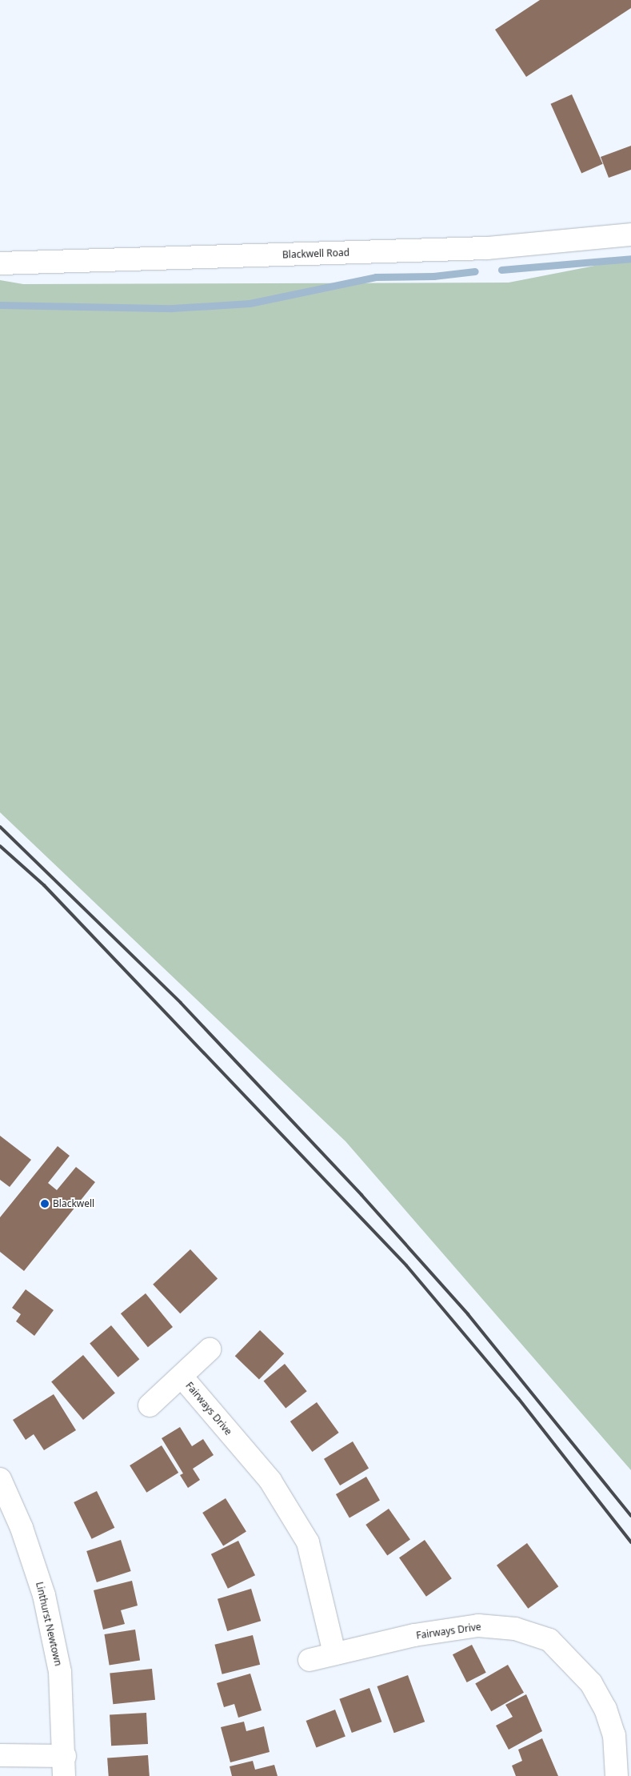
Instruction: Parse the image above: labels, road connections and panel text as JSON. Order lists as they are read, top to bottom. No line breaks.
{"streets":{"street":["Blackwell Road","Fairways Drive","Linthurst Newtown"]},"places":["Blackwell"]}
